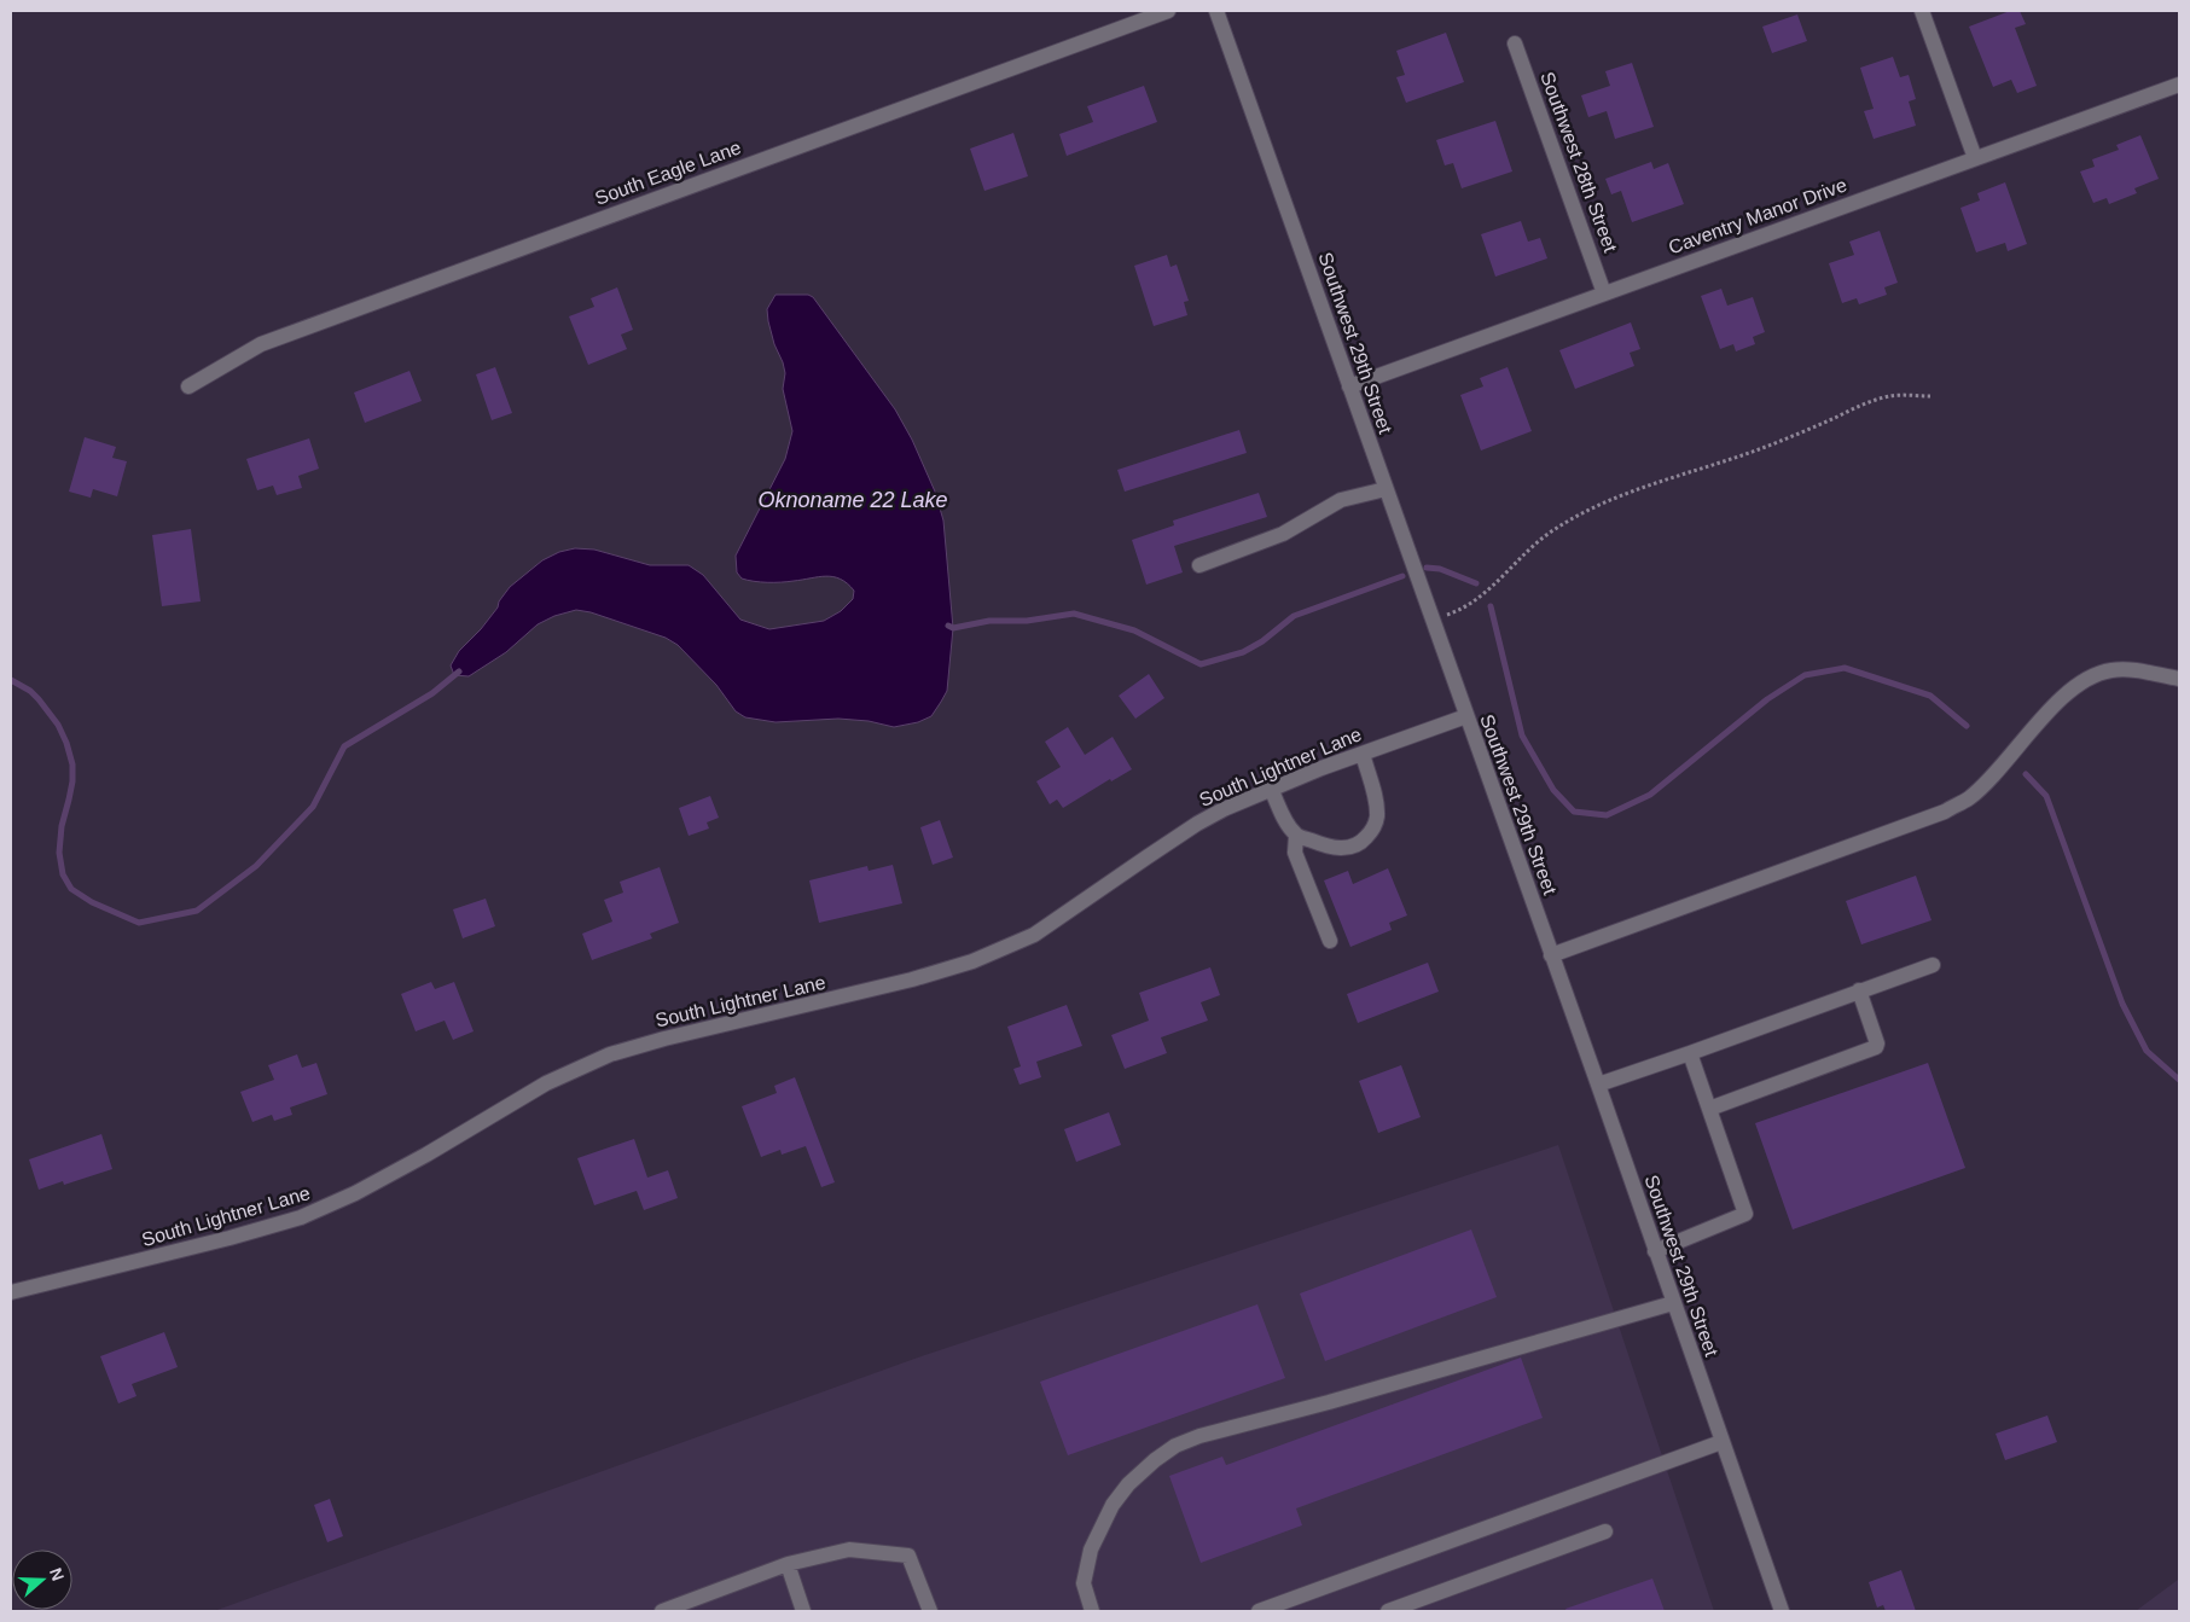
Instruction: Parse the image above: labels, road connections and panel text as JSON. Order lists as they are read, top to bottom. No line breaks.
{"streets":{"street":["Southwest 28th Street","South Eagle Lane","Caventry Manor Drive","Southwest 29th Street","South Lightner Lane"]},"crossings":[["Southwest 28th Street","Caventry Manor Drive"],["Caventry Manor Drive","Southwest 29th Street"],["Southwest 29th Street","South Lightner Lane"]],"water":["Oknoname 22 Lake"],"north":"right"}
